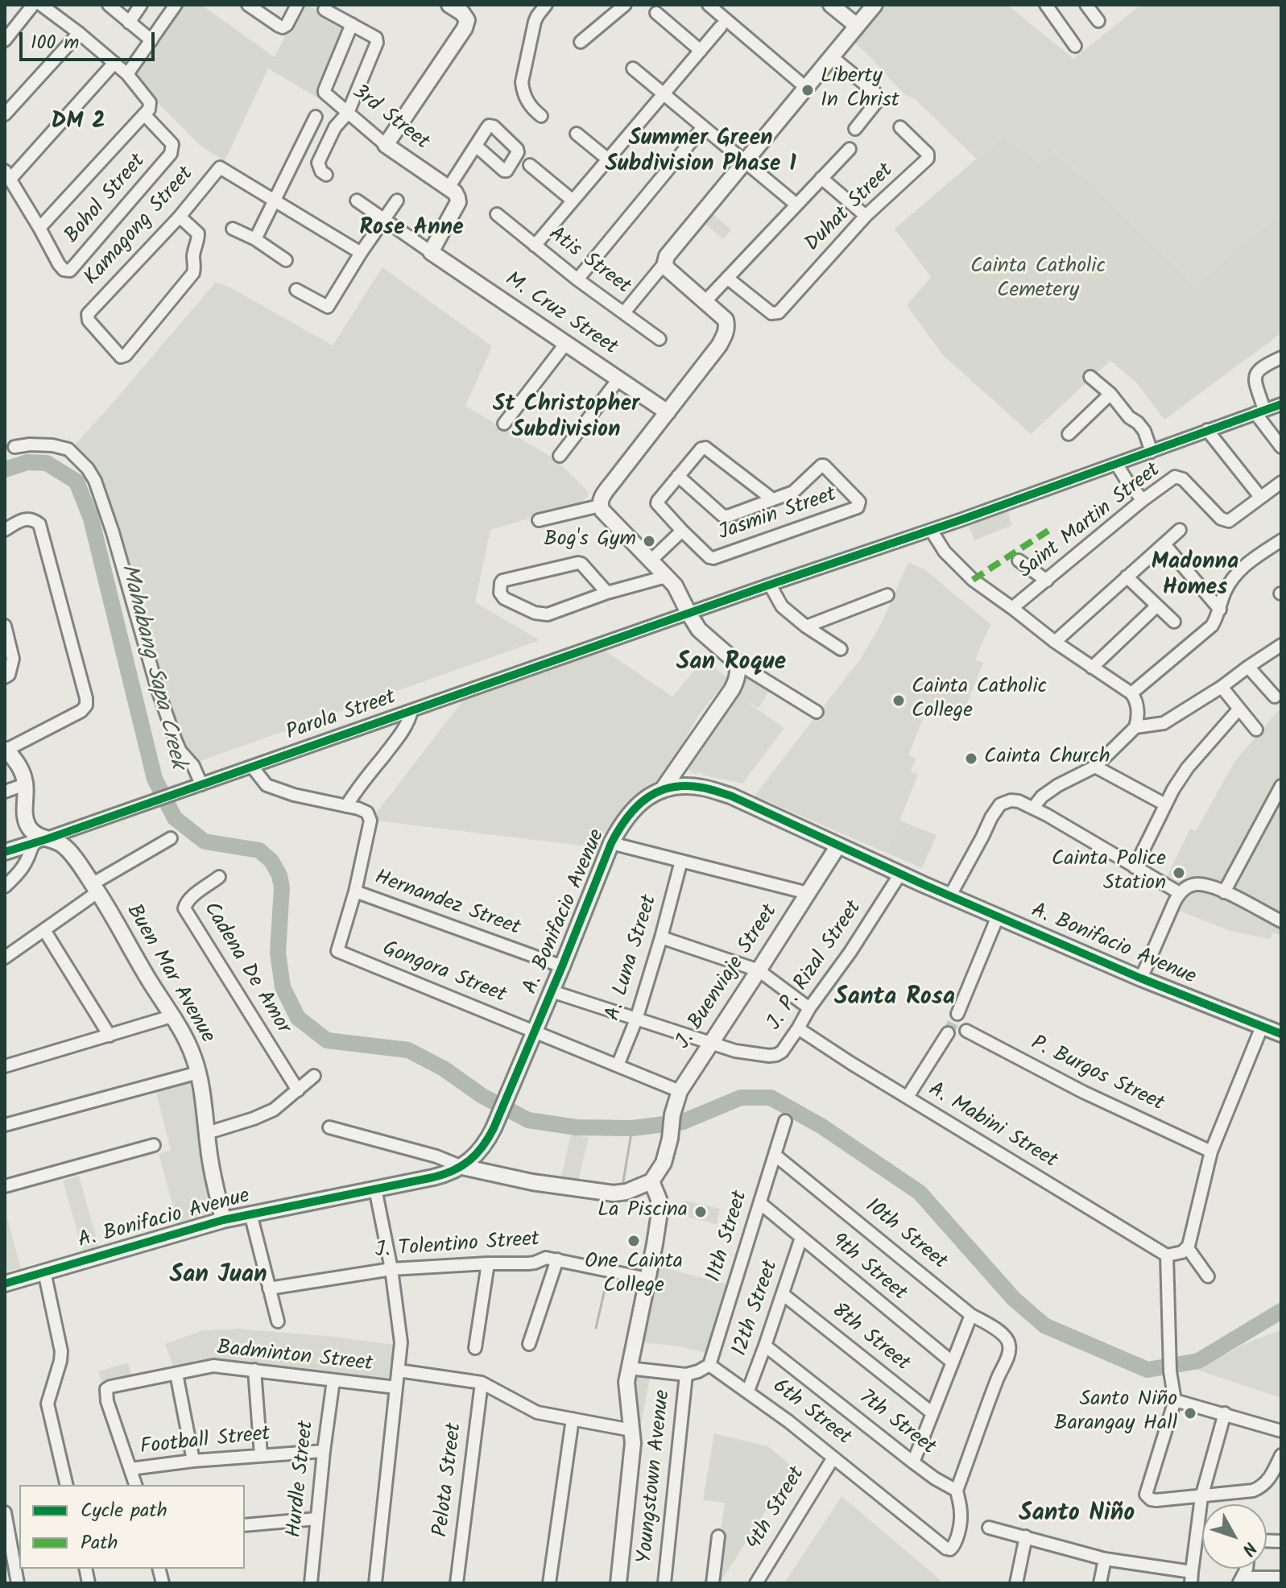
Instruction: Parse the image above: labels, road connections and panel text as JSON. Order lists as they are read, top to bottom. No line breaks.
{"streets":{"street":["3rd Street","Bohol Street","Duhat Street","Kamagong Street","Atis Street","M. Cruz Street","Jasmin Street","Saint Martin Street","Parola Street","Hernandez Street","A. Bonifacio Avenue","A. Luna Street","J. P. Rizal Street","Cadena De Amor","Gongora Street","Buen Mar Avenue","J. Buenviaje Street","P. Burgos Street","A. Mabini Street","10th Street","11th Street","J. Tolentino Street","9th Street","12th Street","8th Street","Badminton Street","6th Street","7th Street","Football Street","Youngstown Avenue","Hurdle Street","Pelota Street","4th Street"]},"crossings":[["Parola Street","Buen Mar Avenue"],["Hernandez Street","A. Bonifacio Avenue"],["Hernandez Street","Gongora Street"],["A. Bonifacio Avenue","J. P. Rizal Street"],["A. Bonifacio Avenue","Gongora Street"],["A. Bonifacio Avenue","Buen Mar Avenue"],["A. Bonifacio Avenue","J. Buenviaje Street"],["A. Luna Street","Gongora Street"],["J. P. Rizal Street","J. Buenviaje Street"],["J. P. Rizal Street","A. Mabini Street"],["Gongora Street","J. Buenviaje Street"],["10th Street","11th Street"],["10th Street","6th Street"],["10th Street","7th Street"],["11th Street","9th Street"],["11th Street","6th Street"],["9th Street","12th Street"],["12th Street","8th Street"],["12th Street","6th Street"],["12th Street","7th Street"],["Badminton Street","Football Street"],["Badminton Street","Hurdle Street"],["Badminton Street","Pelota Street"],["6th Street","7th Street"],["6th Street","4th Street"],["Football Street","Hurdle Street"]],"districts":["DM 2","Summer Green Subdivision Phase 1","Rose Anne","St Christopher Subdivision","Madonna Homes","San Roque","Santa Rosa","San Juan","Santo Niño"],"water":["Mahabang Sapa Creek"],"parks":["Cainta Catholic Cemetery"],"places":["Liberty In Christ","Bog's Gym","Cainta Catholic College","Cainta Church","Cainta Police Station","La Piscina","One Cainta College","Santo Niño Barangay Hall"],"legend":["Cycle path","Path"],"scale_bar":"100 m","north":"bottom right"}
